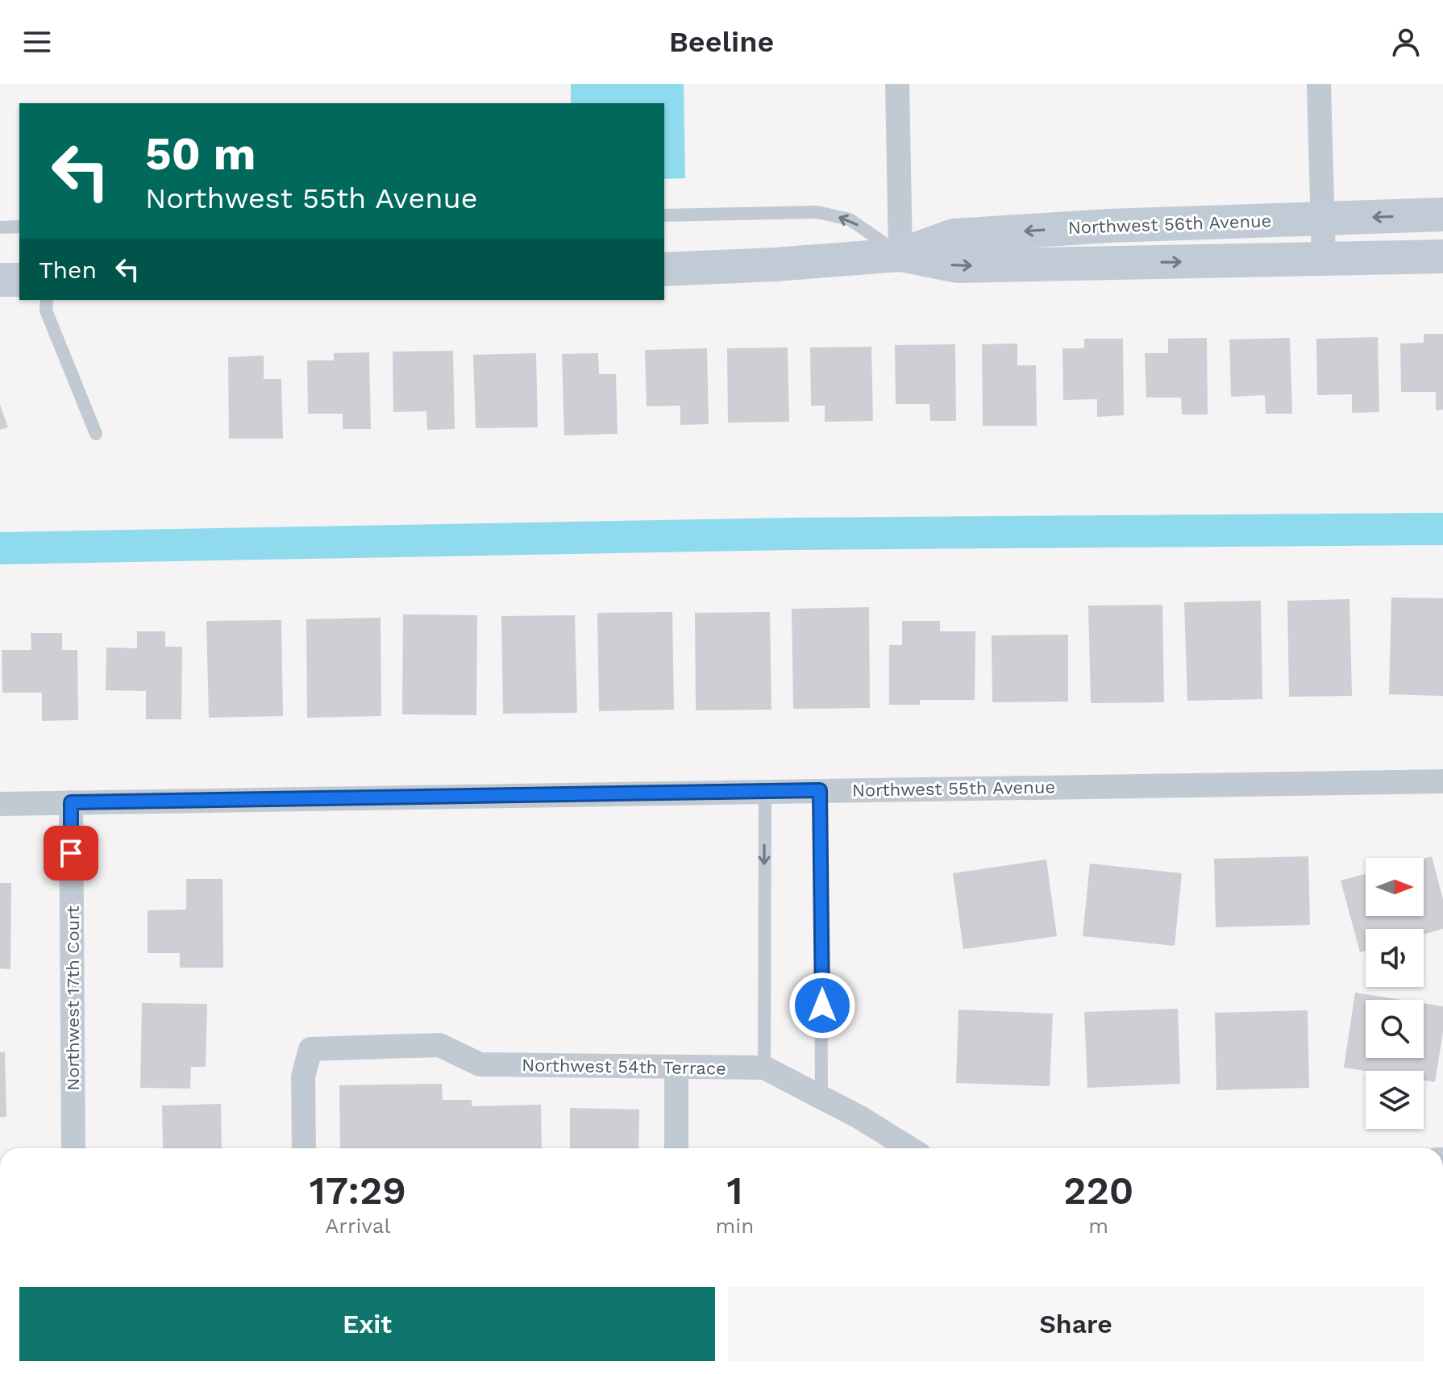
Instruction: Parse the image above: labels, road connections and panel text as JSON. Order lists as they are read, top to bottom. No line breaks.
{"streets":{"street":["Northwest 56th Avenue","Northwest 55th Avenue","Northwest 17th Court","Northwest 54th Terrace"]},"crossings":[["Northwest 55th Avenue","Northwest 17th Court"]],"north":"right","page":{"header":"Beeline","turn":["50 m","Northwest 55th Avenue"],"then":"Then","eta":["17:29","Arrival","1","min","220","m"],"buttons":["Exit","Share"]}}
